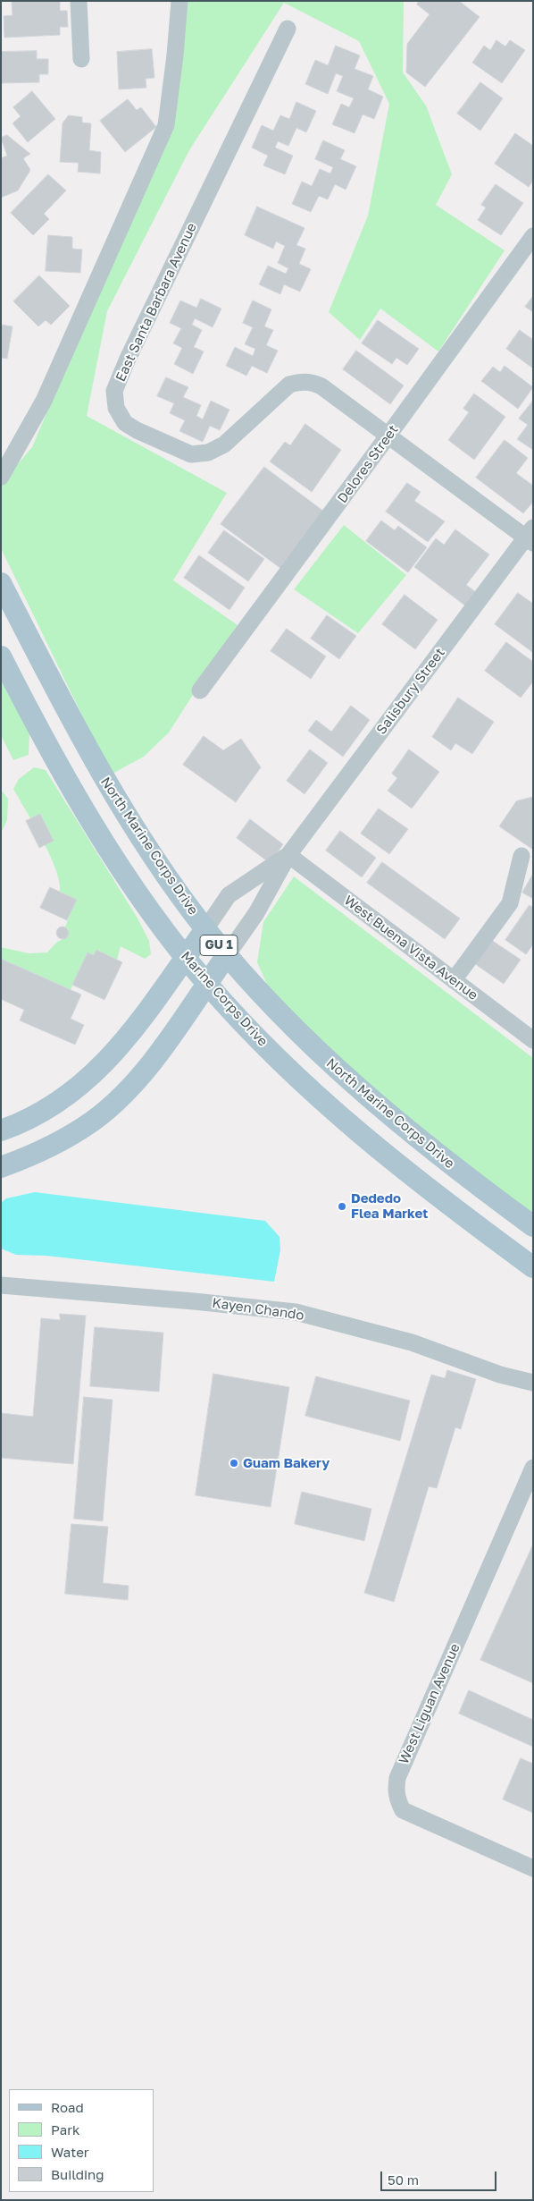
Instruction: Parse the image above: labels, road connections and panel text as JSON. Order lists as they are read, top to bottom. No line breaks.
{"streets":{"main road":["North Marine Corps Drive","GU 1","Marine Corps Drive"],"street":["East Santa Barbara Avenue","Delores Street","Salisbury Street","West Buena Vista Avenue","Kayen Chando","West Liguan Avenue"]},"crossings":[["East Santa Barbara Avenue","Delores Street"],["East Santa Barbara Avenue","Salisbury Street"],["Salisbury Street","North Marine Corps Drive"],["Salisbury Street","West Buena Vista Avenue"]],"places":["Dededo Flea Market","Guam Bakery"],"legend":["Road","Park","Water","Building"],"scale_bar":"50 m"}
